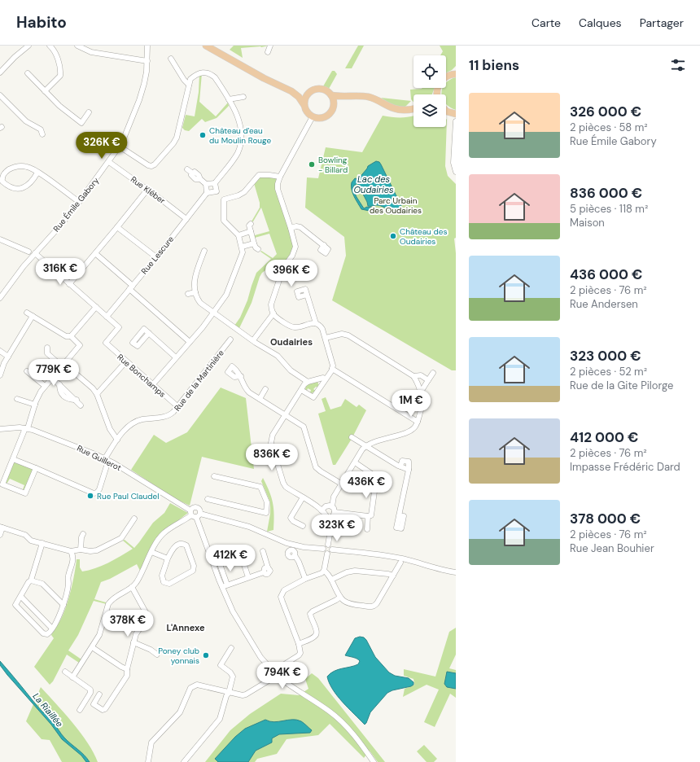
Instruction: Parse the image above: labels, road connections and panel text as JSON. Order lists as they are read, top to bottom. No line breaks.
{"streets":{"street":["Rue Kléber","Rue Émile Gabory","Rue Lescure","Rue Bonchamps","Rue de la Martinière","Rue Guillerot"]},"crossings":[["Rue Kléber","Rue Émile Gabory"],["Rue Kléber","Rue Lescure"],["Rue Lescure","Rue Bonchamps"],["Rue Bonchamps","Rue de la Martinière"],["Rue de la Martinière","Rue Guillerot"]],"districts":["Oudairies","L'Annexe"],"water":["Lac des Oudairies","La Riaillée"],"parks":["Parc Urbain des Oudairies"],"places":["Château d'eau du Moulin Rouge","Bowling - Billard","Château des Oudairies","Rue Paul Claudel","Poney club yonnais"],"page":{"header":"Habito","nav":["Carte","Calques","Partager"],"heading":"11 biens","list":[{"name":"326 000 €","note":"2 pièces · 58 m² · Rue Émile Gabory"},{"name":"836 000 €","note":"5 pièces · 118 m² · Maison"},{"name":"436 000 €","note":"2 pièces · 76 m² · Rue Andersen"},{"name":"323 000 €","note":"2 pièces · 52 m² · Rue de la Gite Pilorge"},{"name":"412 000 €","note":"2 pièces · 76 m² · Impasse Frédéric Dard"},{"name":"378 000 €","note":"2 pièces · 76 m² · Rue Jean Bouhier"}],"price":["326K €","316K €","396K €","779K €","1M €","836K €","436K €","323K €","412K €","378K €","794K €"]}}
